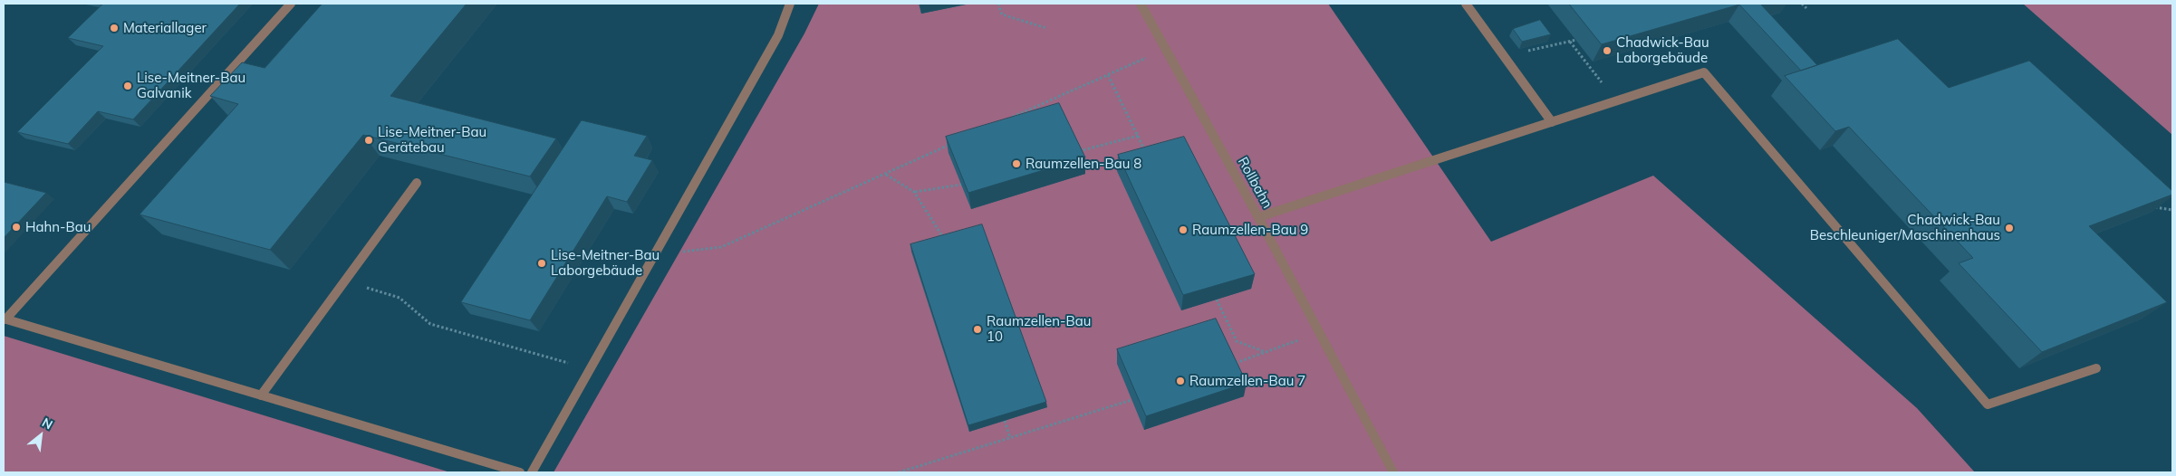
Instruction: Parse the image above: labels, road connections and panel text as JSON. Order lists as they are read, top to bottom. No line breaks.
{"streets":{"lane":["Rollbahn"]},"places":["Materiallager","Chadwick-Bau Laborgebäude","Lise-Meitner-Bau Galvanik","Lise-Meitner-Bau Gerätebau","Raumzellen-Bau 8","Hahn-Bau","Chadwick-Bau Beschleuniger/Maschinenhaus","Raumzellen-Bau 9","Lise-Meitner-Bau Laborgebäude","Raumzellen-Bau 10","Raumzellen-Bau 7"],"north":"top right"}
